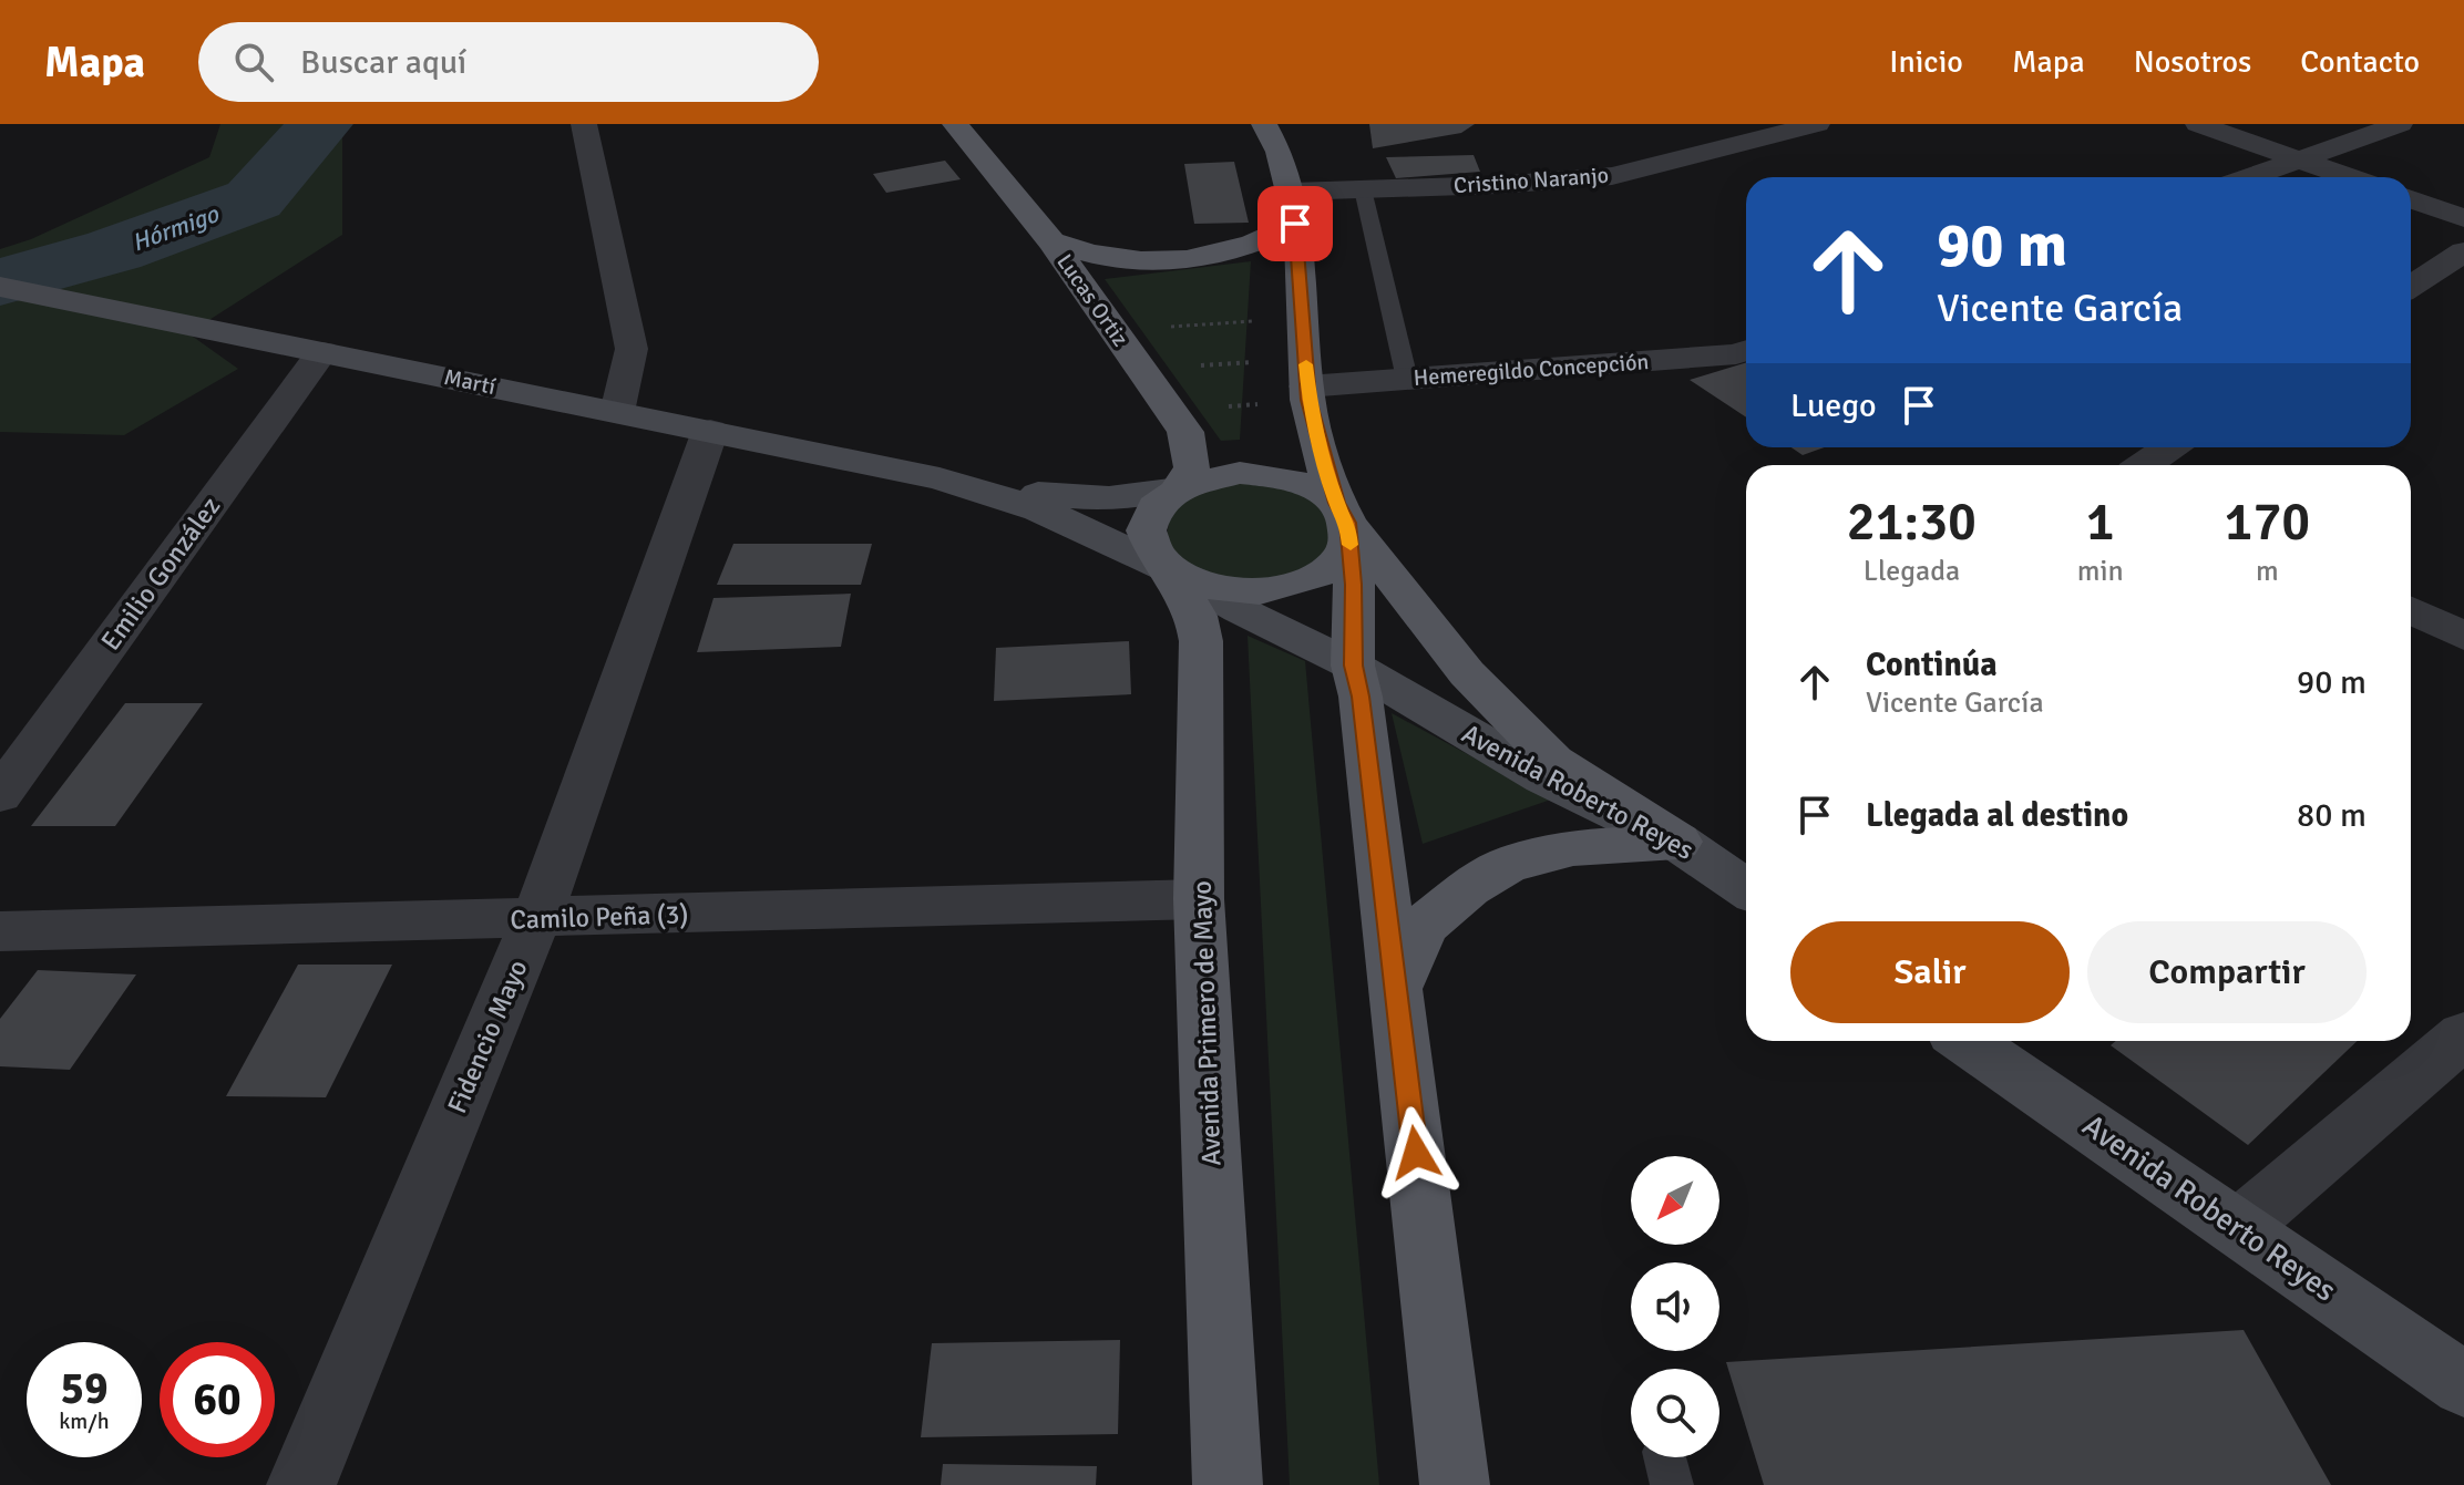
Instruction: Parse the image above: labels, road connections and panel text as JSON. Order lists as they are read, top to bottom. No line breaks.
{"streets":{"main road":["Lucas Ortiz","Martí","Avenida Roberto Reyes","Avenida Primero de Mayo"],"street":["Cristino Naranjo","Hemeregildo Concepción","Emilio González","Camilo Peña (3)","Fidencio Mayo"]},"crossings":[["Lucas Ortiz","Martí"],["Lucas Ortiz","Avenida Primero de Mayo"],["Martí","Emilio González"],["Martí","Avenida Roberto Reyes"],["Martí","Avenida Primero de Mayo"],["Martí","Fidencio Mayo"],["Avenida Roberto Reyes","Avenida Primero de Mayo"],["Camilo Peña (3)","Avenida Primero de Mayo"],["Camilo Peña (3)","Fidencio Mayo"]],"water":["Hórmigo"],"north":"bottom left","page":{"header":"Mapa","search":"Buscar aquí","nav":["Inicio","Mapa","Nosotros","Contacto"],"turn":["90 m","Vicente García"],"then":"Luego","eta":["21:30","Llegada","1","min","170","m"],"list":[{"name":"Continúa","note":"Vicente García","value":"90 m"},{"name":"Llegada al destino","value":"80 m"}],"buttons":["Salir","Compartir"],"speed":"59 km/h","limit":"60"}}
